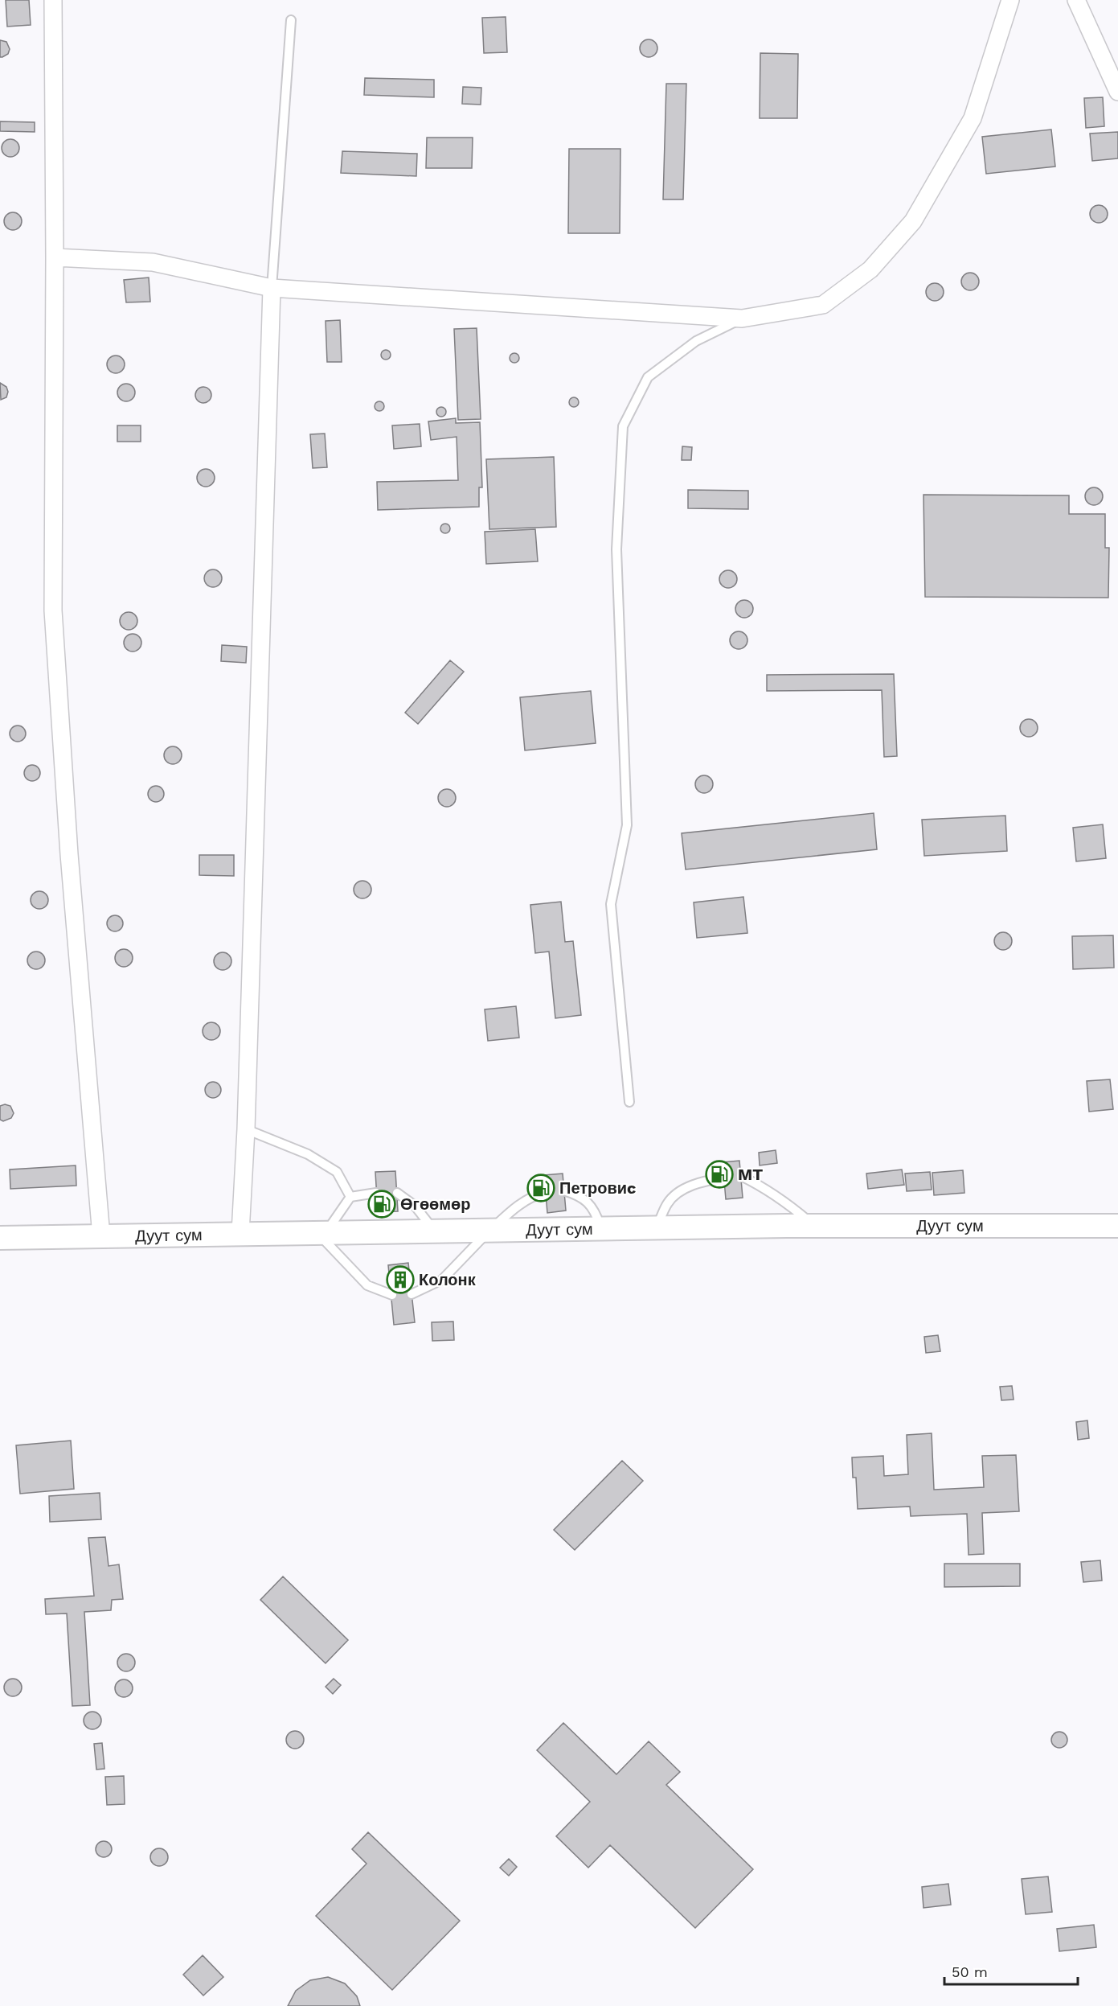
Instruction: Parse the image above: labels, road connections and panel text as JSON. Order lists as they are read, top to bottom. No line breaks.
{"streets":{"main road":["Дуут сум"]},"places":{"fuel station":["MT","Петровиc","Өгөөмөр"],"building":["Колонк"]},"scale_bar":"50 m"}
